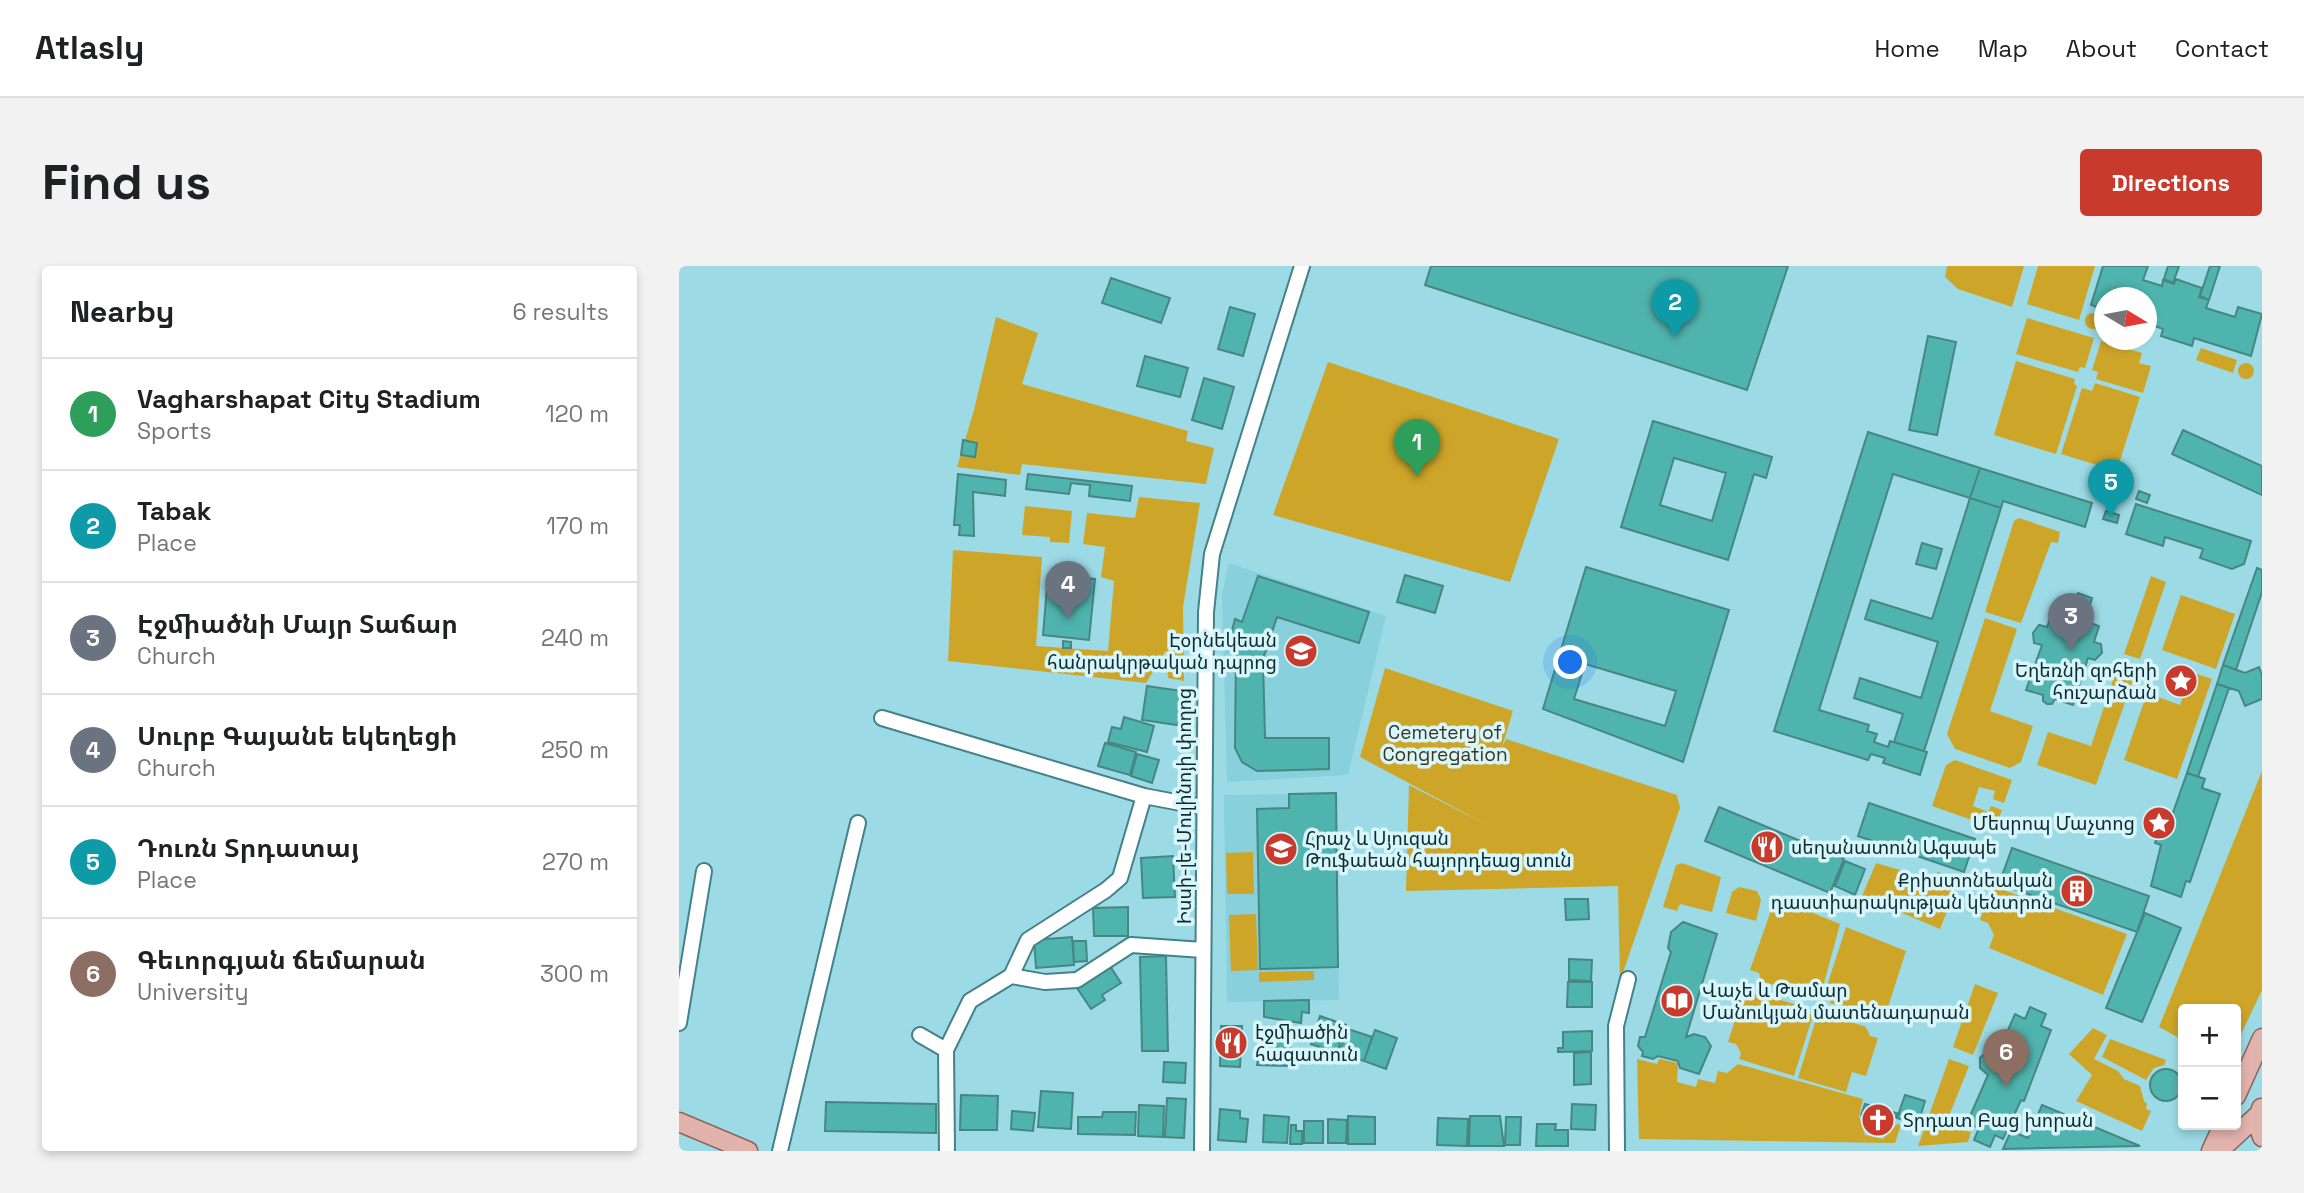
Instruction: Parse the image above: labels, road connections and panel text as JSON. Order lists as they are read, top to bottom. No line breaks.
{"streets":{"street":["Իսսի-լե-Մուլինոյի փողոց"]},"parks":["Cemetery of Congregation"],"places":{"school or university":["Էօրնեկեան հանրակրթական դպրոց","Հրաչ և Սյուզան Թուֆաեան հայորդեաց տուն"],"place":["Եղեռնի զոհերի հուշարձան","Մեսրոպ Մաչտոց"],"restaurant":["սեղանատուն Ագապե","էջմիածին հազատուն"],"building":["Քրիստոնեական դաստիարակության կենտրոն"],"library":["Վաչե և Թամար Մանուկյան մատենադարան"],"church":["Տրդատ Բաց խորան"]},"north":"right","page":{"header":"Atlasly","nav":["Home","Map","About","Contact"],"buttons":"Directions","title":"Find us","heading":["Nearby","6 results"],"pins":["2","1","5","4","3","6"],"list":[{"mark":"1","name":"Vagharshapat City Stadium","note":"Sports","value":"120 m"},{"mark":"2","name":"Tabak","note":"Place","value":"170 m"},{"mark":"3","name":"Էջմիածնի Մայր Տաճար","note":"Church","value":"240 m"},{"mark":"4","name":"Սուրբ Գայանե եկեղեցի","note":"Church","value":"250 m"},{"mark":"5","name":"Դուռն Տրդատայ","note":"Place","value":"270 m"},{"mark":"6","name":"Գեւորգյան ճեմարան","note":"University","value":"300 m"}],"map_buttons":["+","−"]}}
